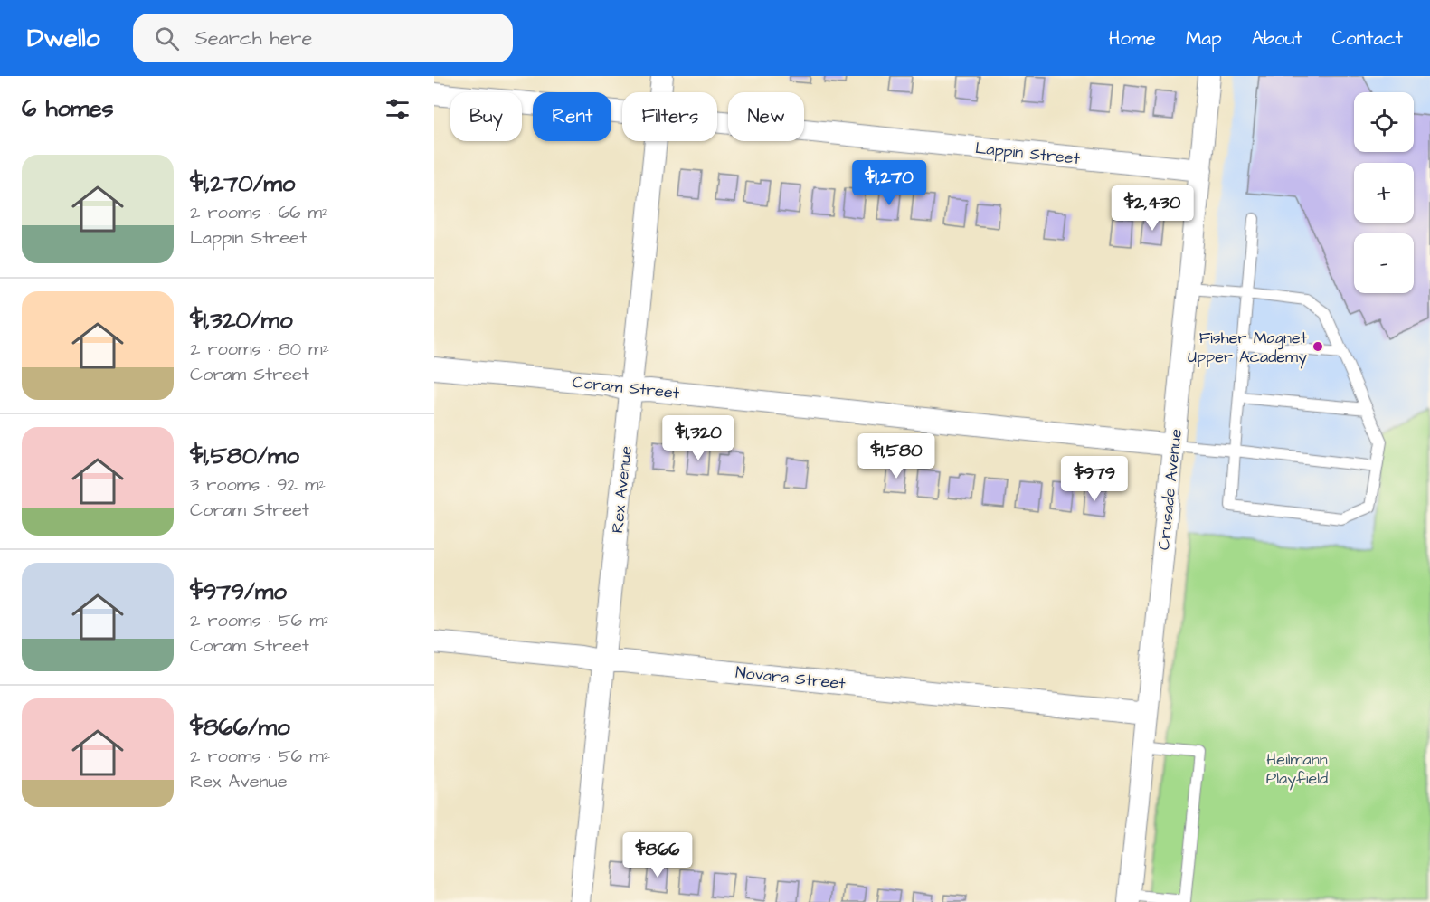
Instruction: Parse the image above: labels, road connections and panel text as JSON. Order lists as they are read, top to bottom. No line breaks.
{"streets":{"street":["Lappin Street","Coram Street","Rex Avenue","Crusade Avenue","Novara Street"]},"crossings":[["Lappin Street","Crusade Avenue"],["Coram Street","Rex Avenue"],["Coram Street","Crusade Avenue"],["Rex Avenue","Novara Street"],["Crusade Avenue","Novara Street"]],"parks":["Heilmann Playfield"],"places":["Fisher Magnet Upper Academy"],"page":{"header":"Dwello","search":"Search here","nav":["Home","Map","About","Contact"],"heading":"6 homes","map_buttons":["+","−"],"chip":["Buy","Rent","Filters","New"],"list":[{"name":"$1,270/mo","note":"2 rooms · 66 m² · Lappin Street"},{"name":"$1,320/mo","note":"2 rooms · 80 m² · Coram Street"},{"name":"$1,580/mo","note":"3 rooms · 92 m² · Coram Street"},{"name":"$979/mo","note":"2 rooms · 56 m² · Coram Street"},{"name":"$866/mo","note":"2 rooms · 56 m² · Rex Avenue"}],"price":["$1,270","$2,430","$1,320","$1,580","$979","$866"]}}
